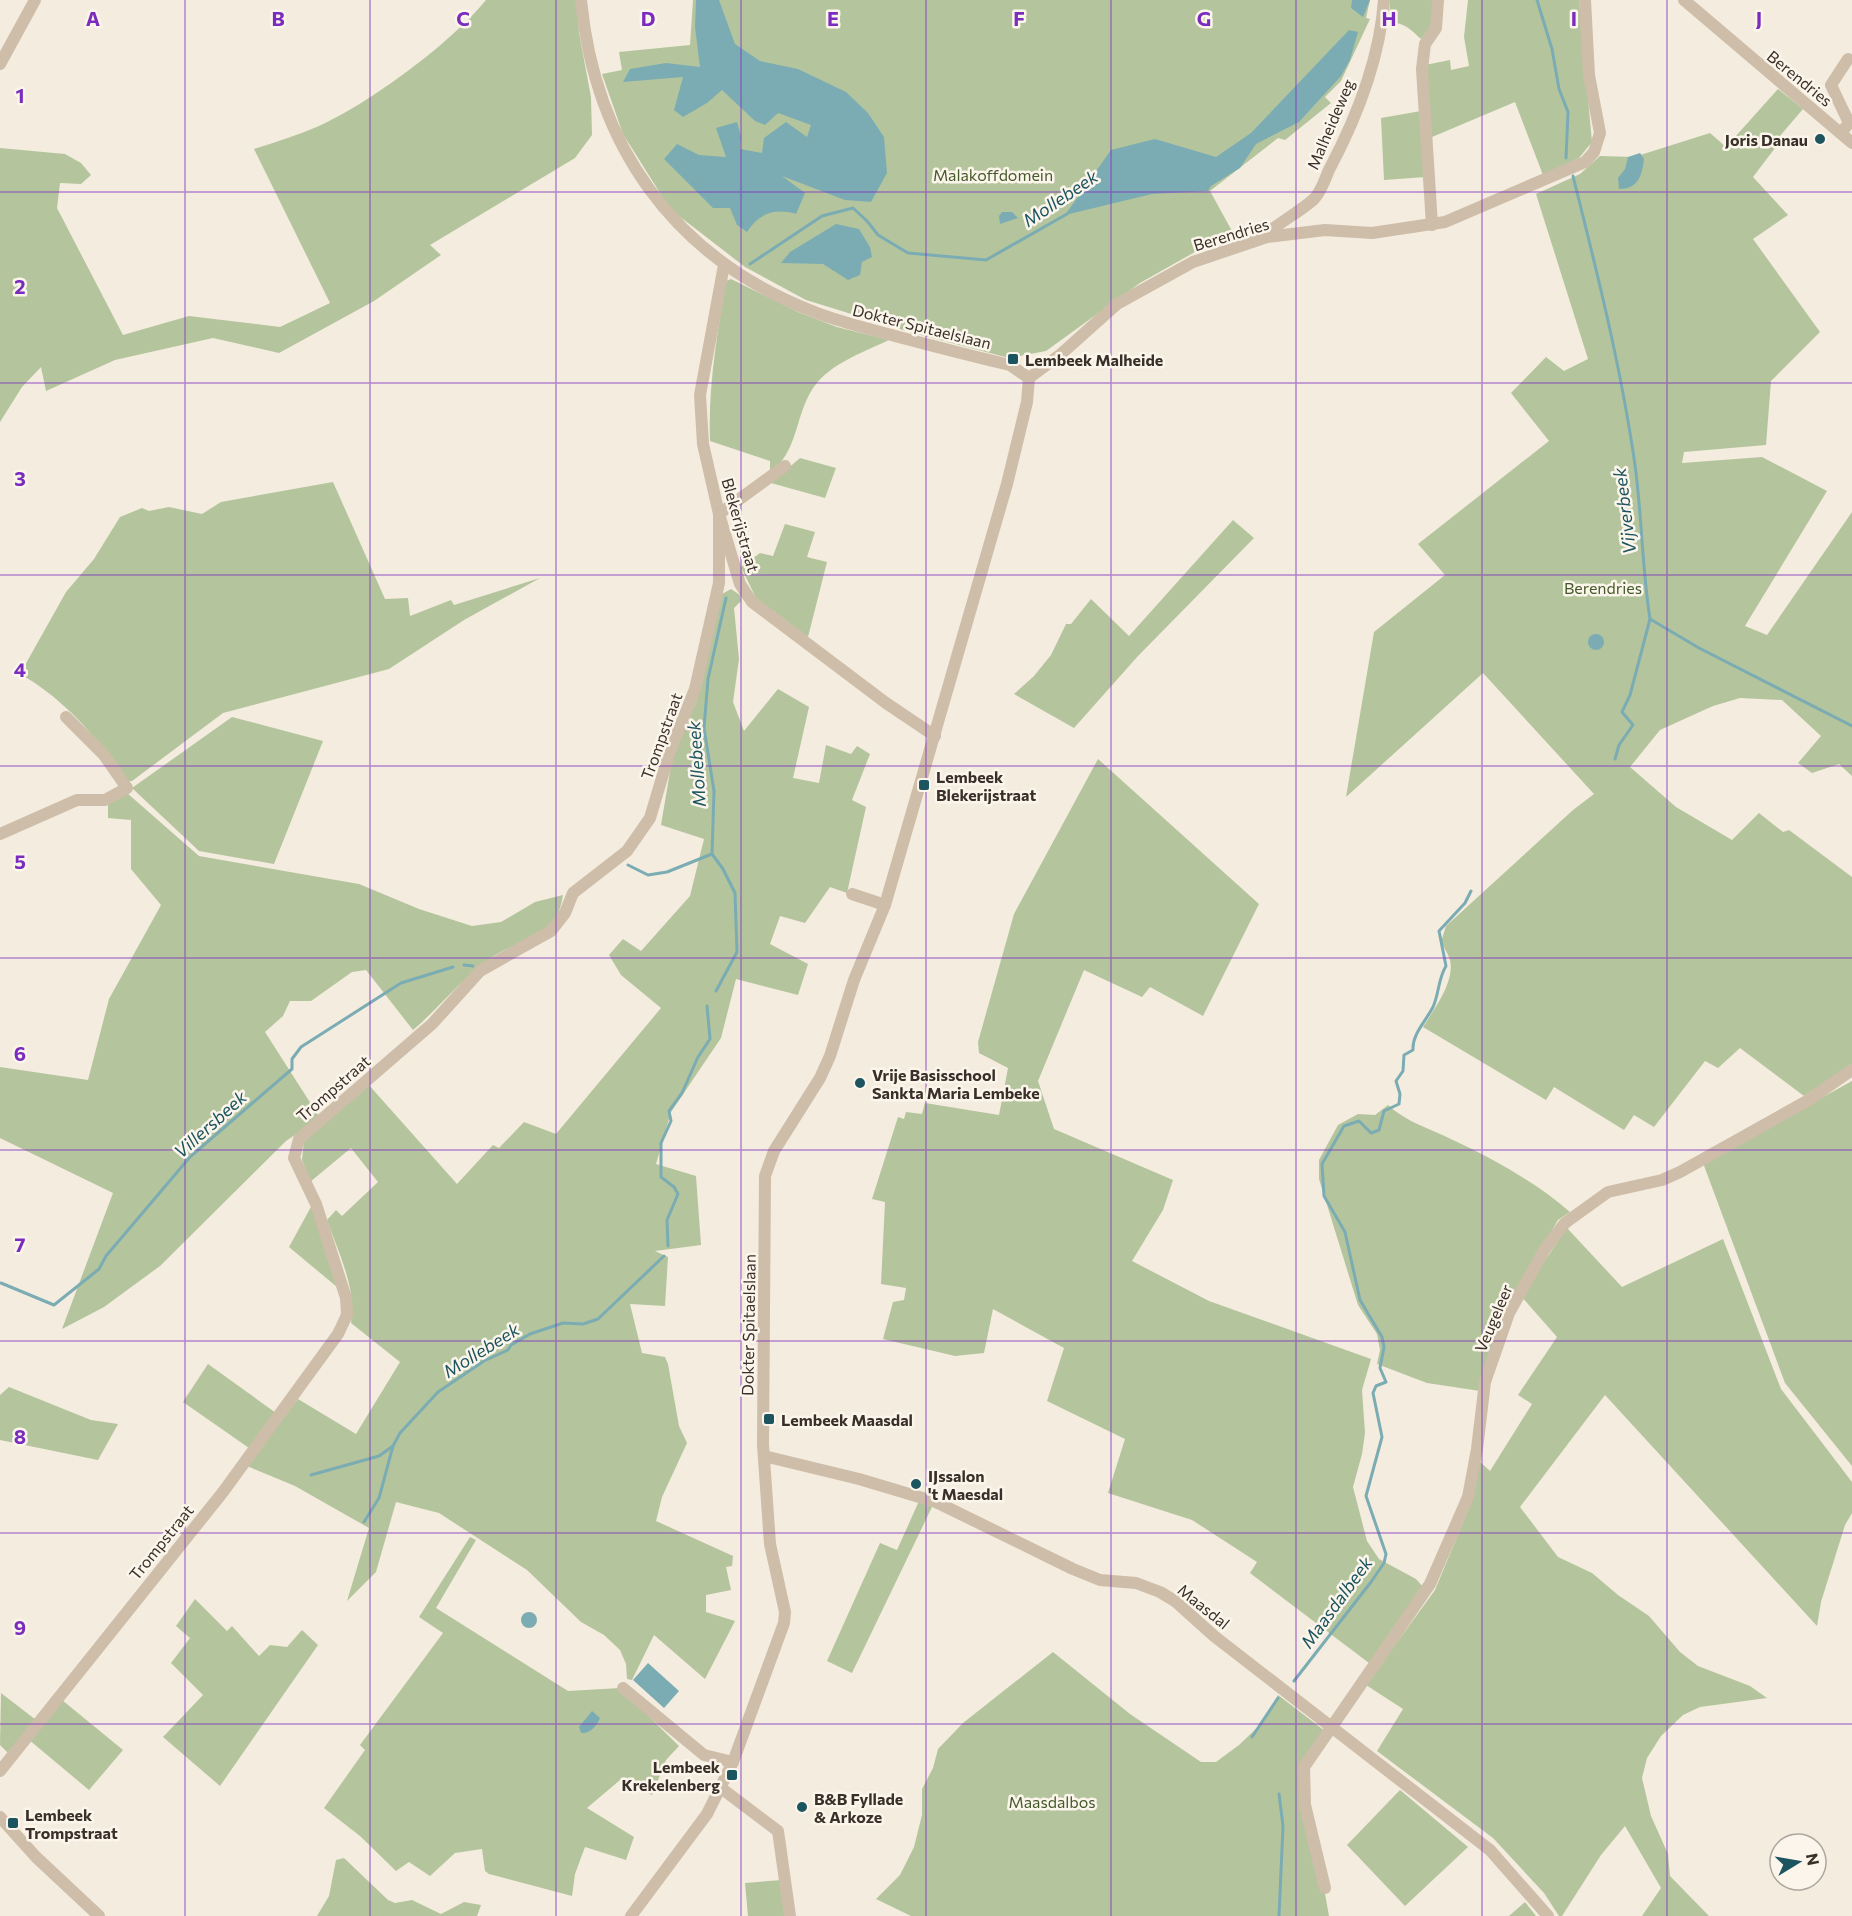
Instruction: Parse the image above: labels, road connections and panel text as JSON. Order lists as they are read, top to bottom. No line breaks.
{"streets":{"street":["Berendries","Malheideweg","Dokter Spitaelslaan","Blekerijstraat","Trompstraat","Veugeleer","Maasdal"]},"crossings":[["Berendries","Malheideweg"],["Berendries","Dokter Spitaelslaan"],["Dokter Spitaelslaan","Blekerijstraat"],["Dokter Spitaelslaan","Maasdal"],["Blekerijstraat","Trompstraat"],["Veugeleer","Maasdal"]],"water":["Mollebeek","Vijverbeek","Villersbeek","Maasdalbeek"],"parks":["Malakoffdomein","Berendries","Maasdalbos"],"places":{"other":["Joris Danau","Vrije Basisschool Sankta Maria Lembeke","IJssalon 't Maesdal","B&B Fyllade & Arkoze"],"transit":["Lembeek Malheide","Lembeek Blekerijstraat","Lembeek Maasdal","Lembeek Krekelenberg","Lembeek Trompstraat"]},"north":"right","grid":{"columns":["A","B","C","D","E","F","G","H","I","J"],"rows":["1","2","3","4","5","6","7","8","9"]}}
